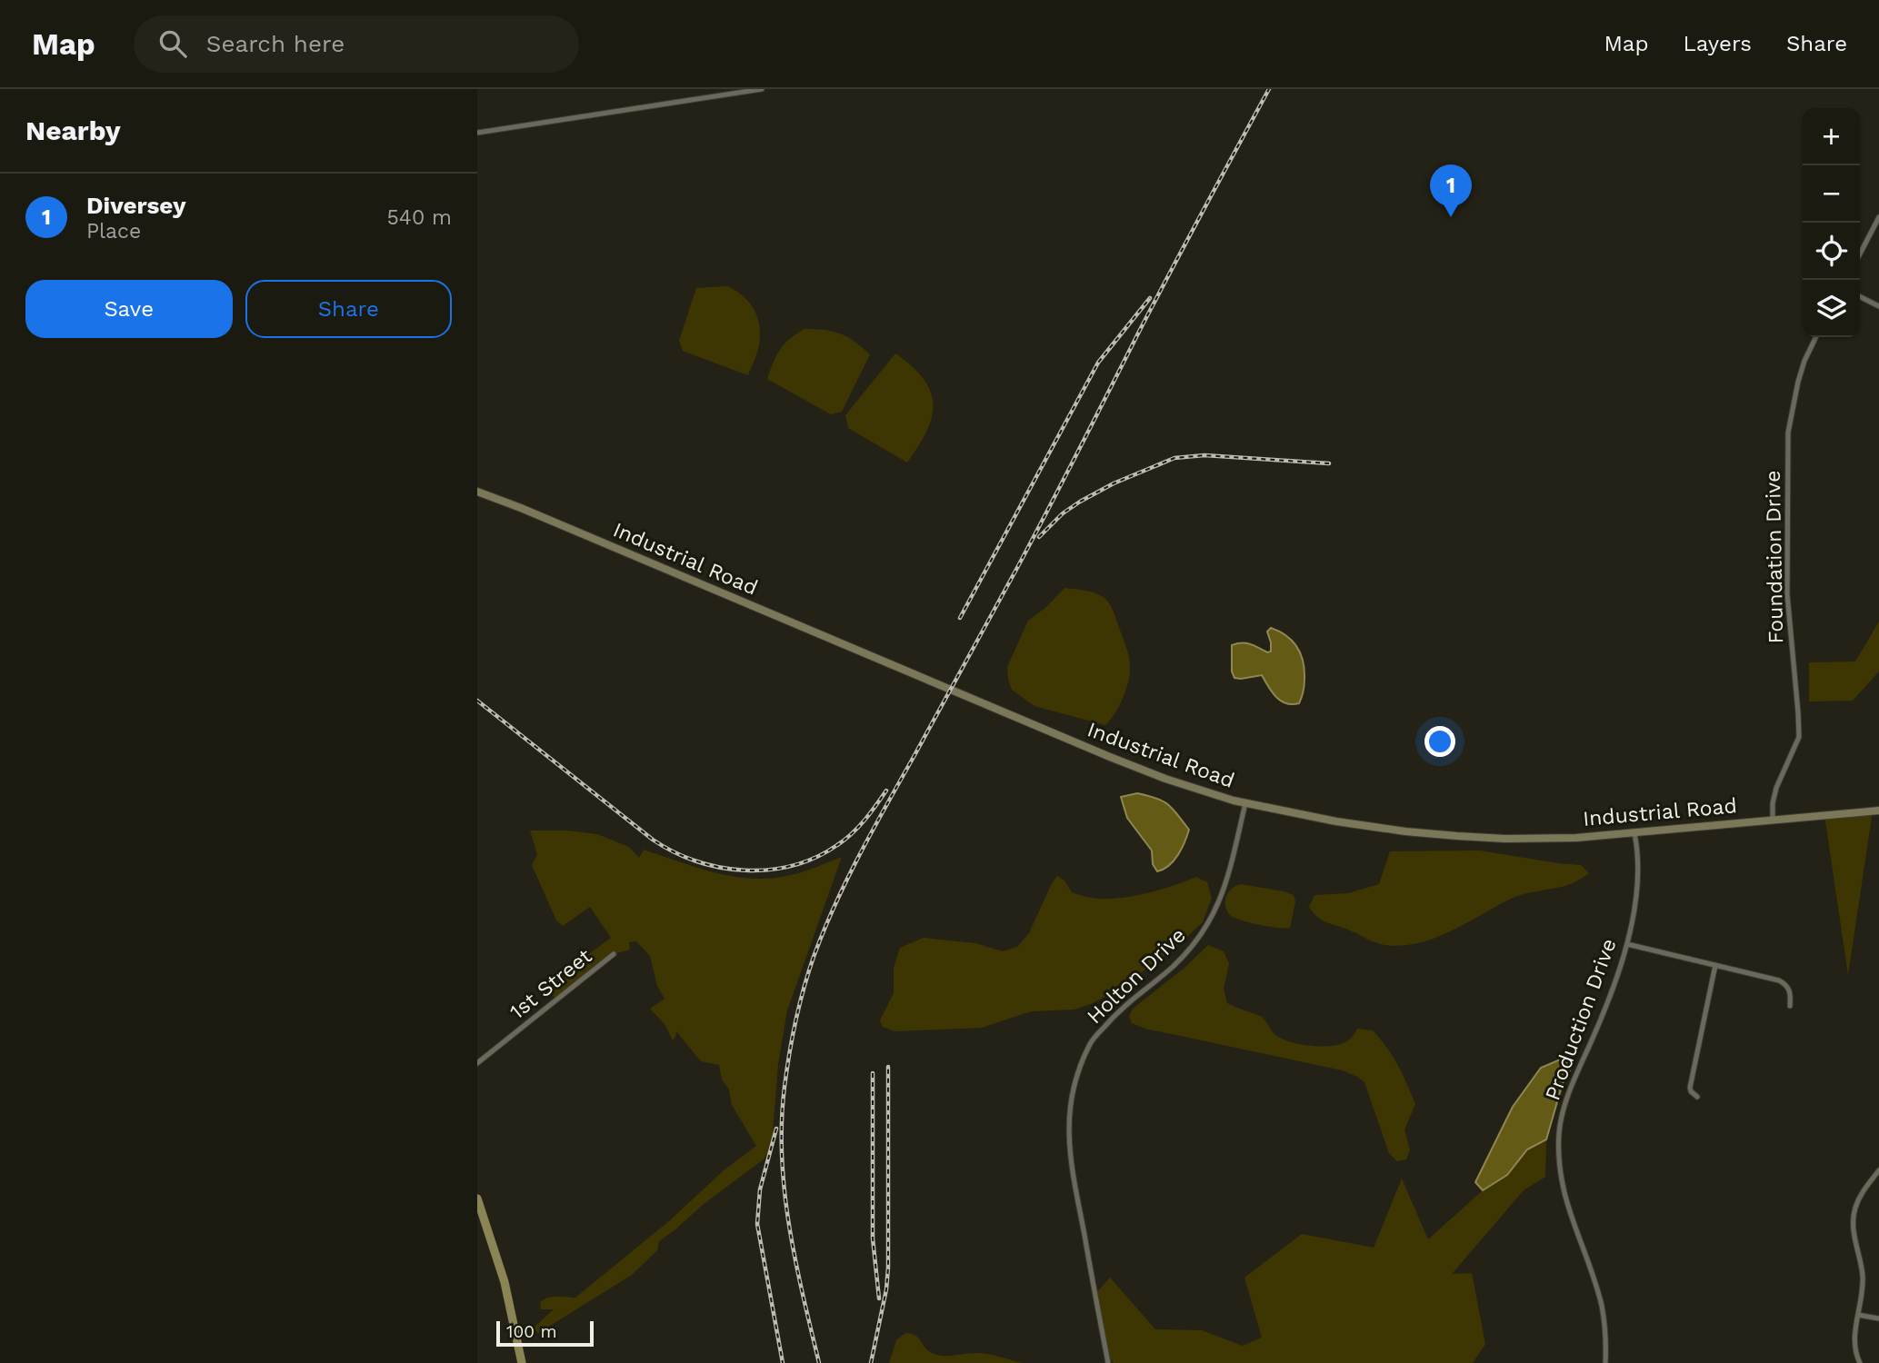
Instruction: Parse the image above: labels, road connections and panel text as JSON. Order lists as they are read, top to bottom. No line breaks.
{"streets":{"main road":["Industrial Road"],"street":["Foundation Drive","Holton Drive","1st Street","Production Drive"]},"crossings":[["Foundation Drive","Industrial Road"],["Industrial Road","Holton Drive"],["Industrial Road","Production Drive"]],"scale_bar":"100 m","page":{"header":"Map","search":"Search here","nav":["Map","Layers","Share"],"heading":"Nearby","map_buttons":["+","−"],"pins":"1","list":[{"mark":"1","name":"Diversey","note":"Place","value":"540 m"}],"buttons":["Save","Share"],"scale":"100 m"}}
